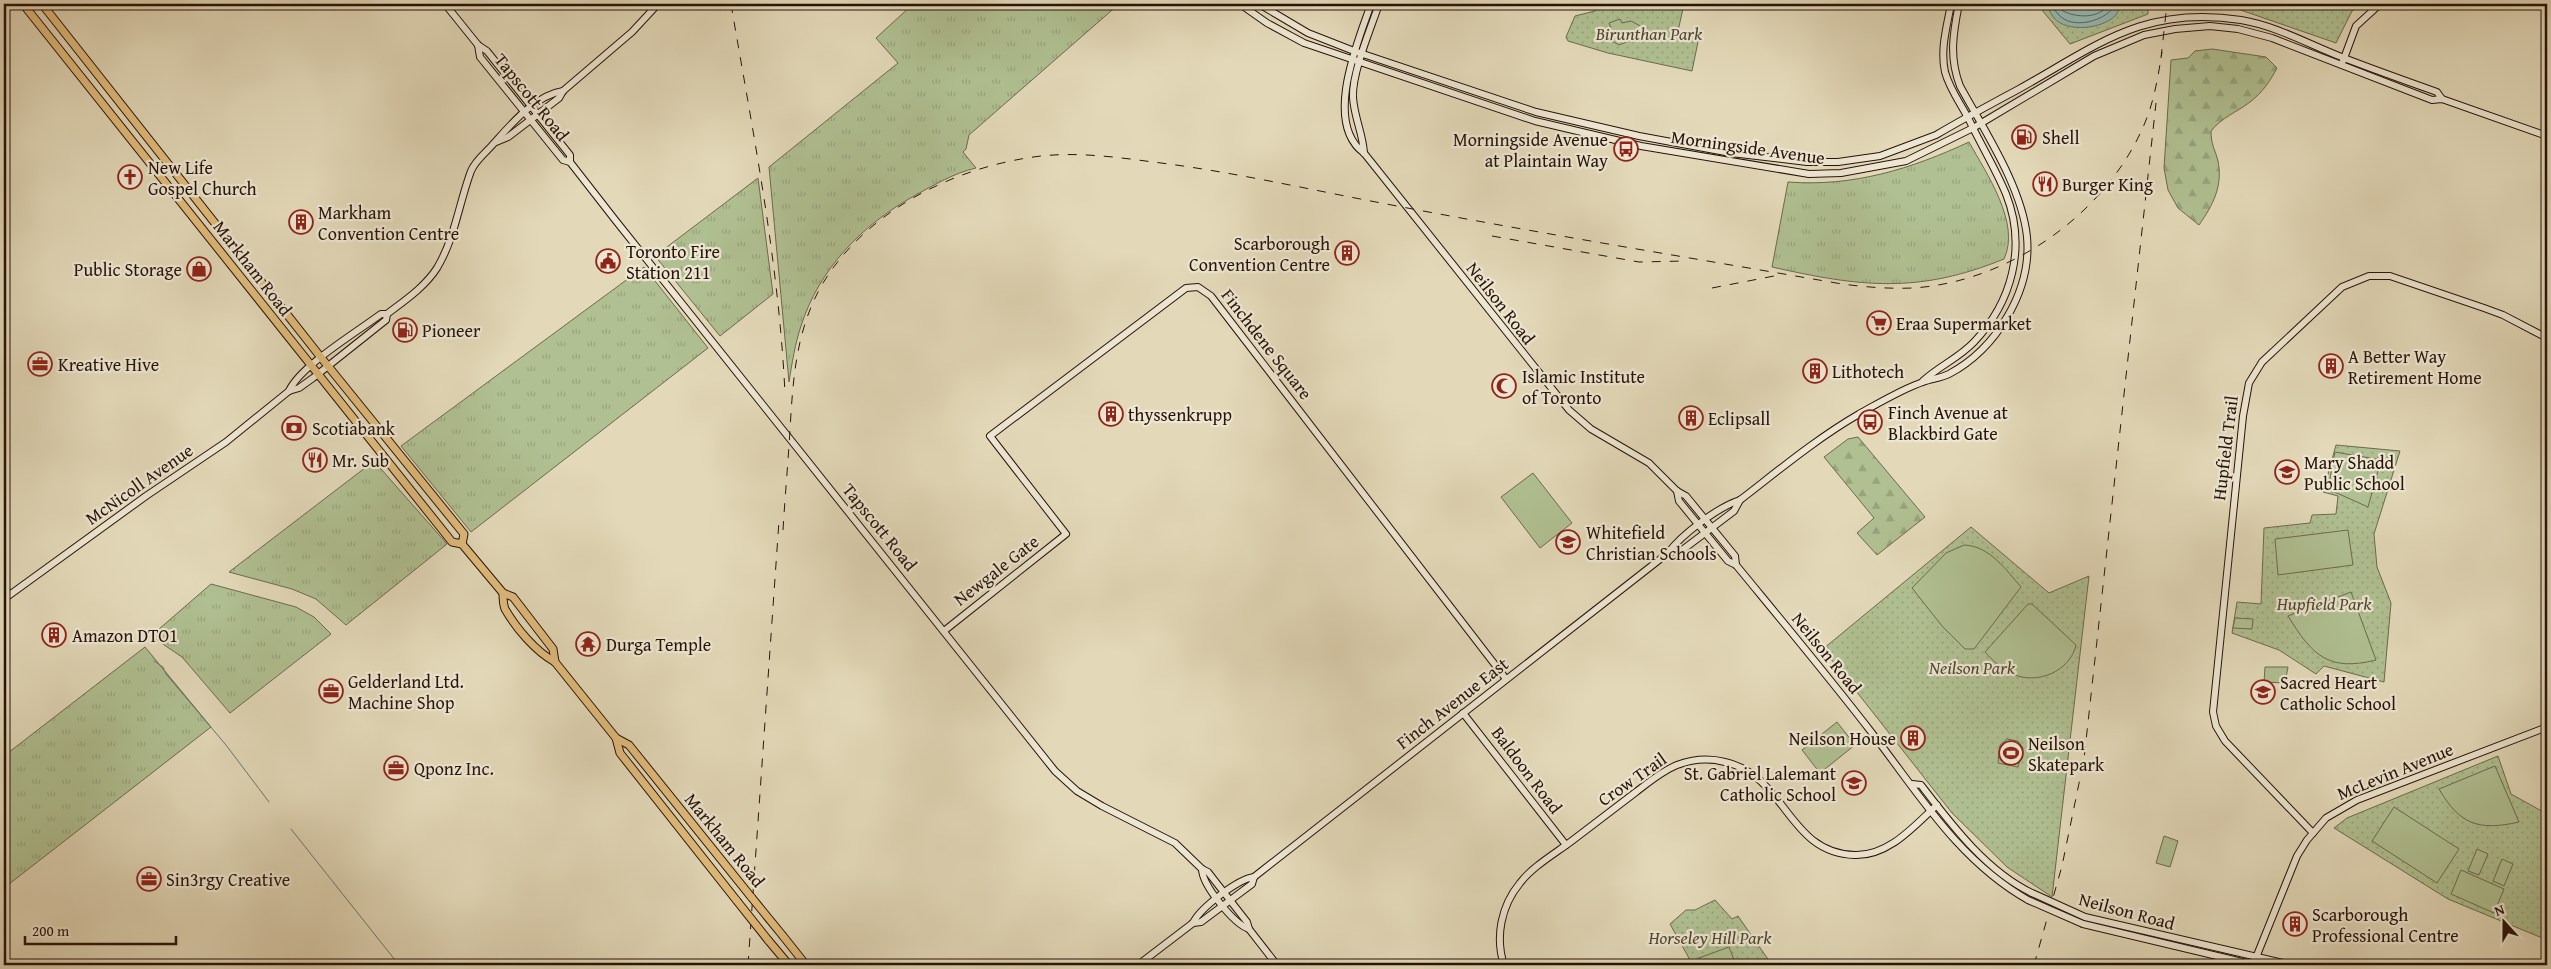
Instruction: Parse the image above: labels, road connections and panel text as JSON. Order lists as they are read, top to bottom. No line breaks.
{"streets":{"main road":["Tapscott Road","Morningside Avenue","Markham Road","Neilson Road","Finchdene Square","Hupfield Trail","McNicoll Avenue","Newgale Gate","Finch Avenue East","Baldoon Road","McLevin Avenue","Crow Trail"]},"crossings":[["Tapscott Road","McNicoll Avenue"],["Tapscott Road","Newgale Gate"],["Tapscott Road","Finch Avenue East"],["Morningside Avenue","Neilson Road"],["Morningside Avenue","Finch Avenue East"],["Markham Road","McNicoll Avenue"],["Neilson Road","Finch Avenue East"],["Neilson Road","McLevin Avenue"],["Neilson Road","Crow Trail"],["Finchdene Square","Newgale Gate"],["Finchdene Square","Finch Avenue East"],["Hupfield Trail","McLevin Avenue"],["Finch Avenue East","Baldoon Road"],["Baldoon Road","Crow Trail"]],"parks":["Birunthan Park","Hupfield Park","Neilson Park","Horseley Hill Park"],"places":{"fuel station":["Shell","Pioneer"],"bus stop":["Morningside Avenue at Plaintain Way","Finch Avenue at Blackbird Gate"],"church":["New Life Gospel Church"],"restaurant":["Burger King","Mr. Sub"],"building":["Markham Convention Centre","Scarborough Convention Centre","A Better Way Retirement Home","Lithotech","thyssenkrupp","Eclipsall","Amazon DTO1","Neilson House","Scarborough Professional Centre"],"public building":["Toronto Fire Station 211"],"shop":["Public Storage"],"supermarket":["Eraa Supermarket"],"office":["Kreative Hive","Gelderland Ltd. Machine Shop","Qponz Inc.","Sin3rgy Creative"],"mosque":["Islamic Institute of Toronto"],"bank":["Scotiabank"],"school or university":["Mary Shadd Public School","Whitefield Christian Schools","Sacred Heart Catholic School","St. Gabriel Lalemant Catholic School"],"temple":["Durga Temple"],"sports":["Neilson Skatepark"]},"scale_bar":"200 m","north":"top"}
